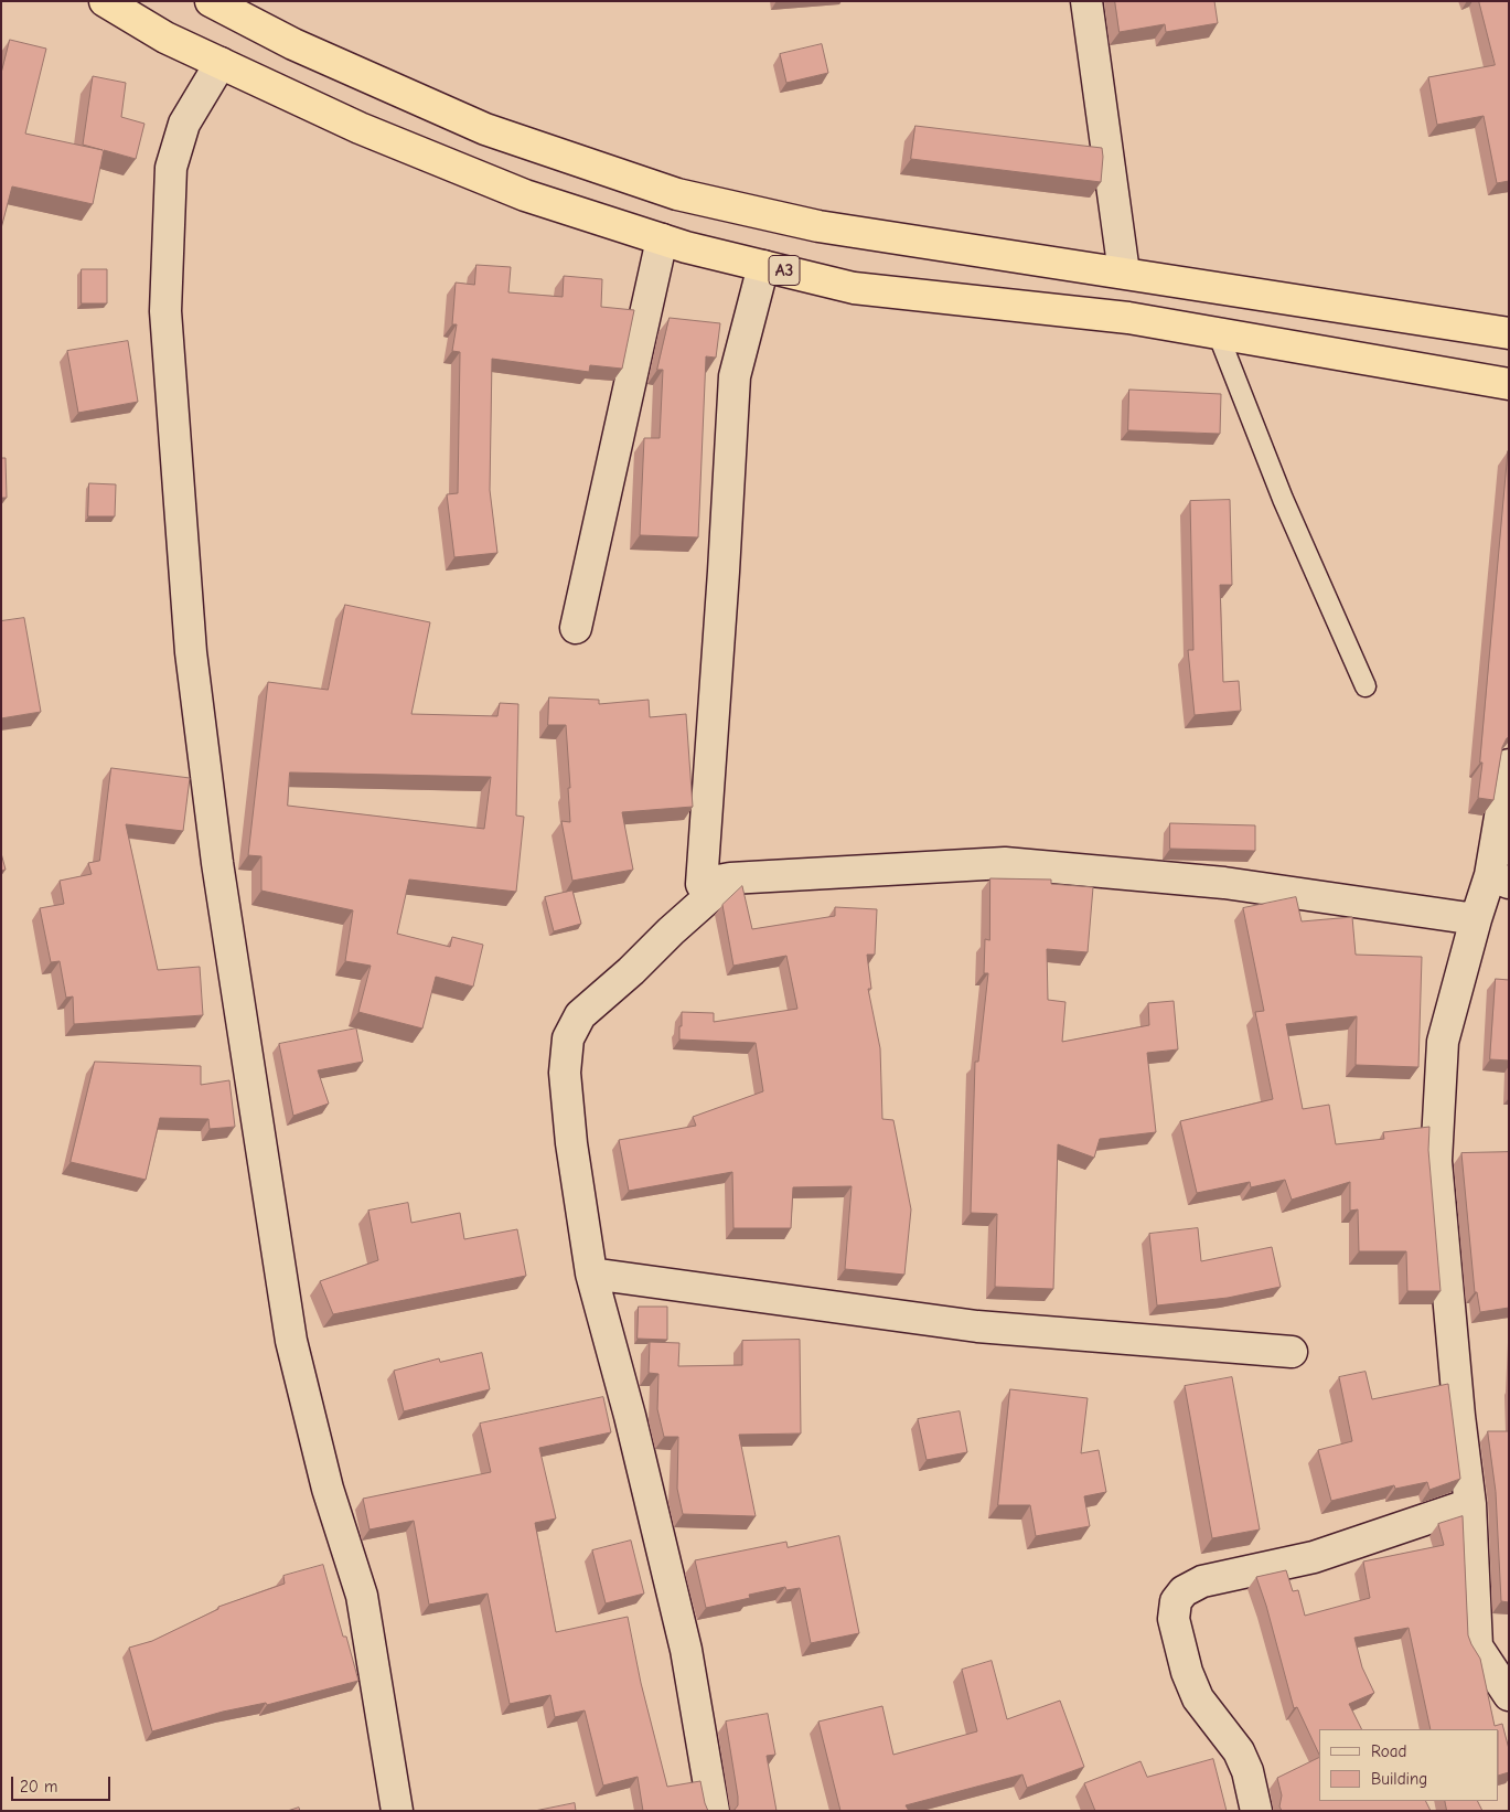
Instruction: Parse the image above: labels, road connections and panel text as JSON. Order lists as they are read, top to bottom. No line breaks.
{"streets":{"highway":["A3"]},"legend":["Road","Building"],"scale_bar":"20 m"}
